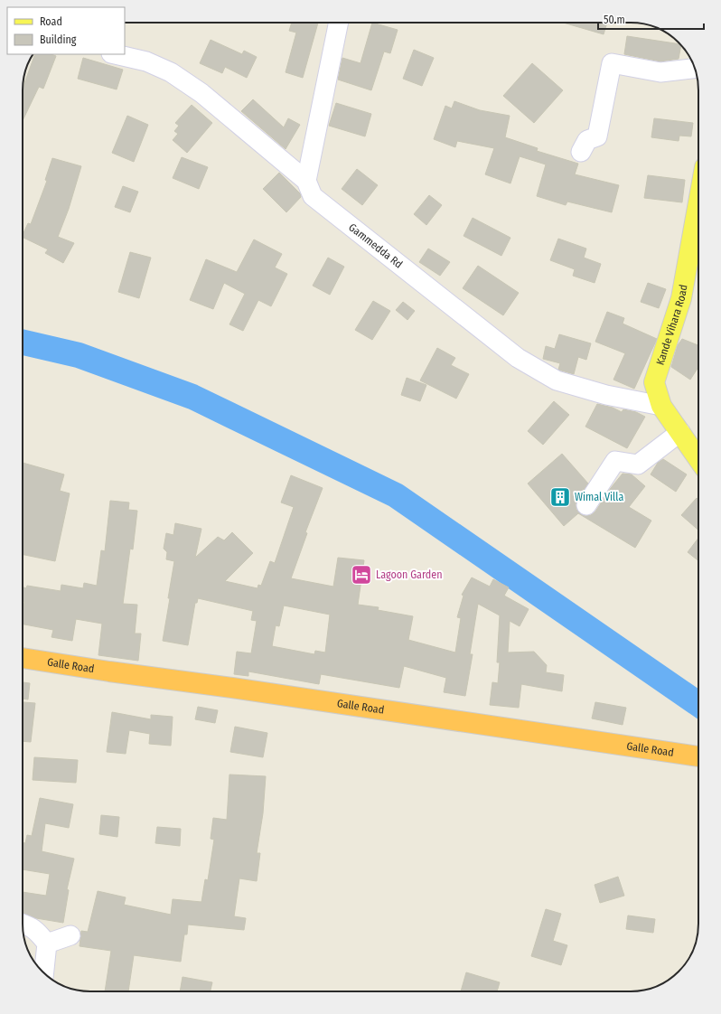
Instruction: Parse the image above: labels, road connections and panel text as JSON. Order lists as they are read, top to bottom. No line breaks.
{"streets":{"highway":["Galle Road"],"main road":["Kande Vihara Road"],"street":["Gammedda Rd"]},"crossings":[["Gammedda Rd","Kande Vihara Road"]],"places":{"building":["Wimal Villa"],"hotel":["Lagoon Garden"]},"legend":["Road","Building"],"scale_bar":"50 m"}
